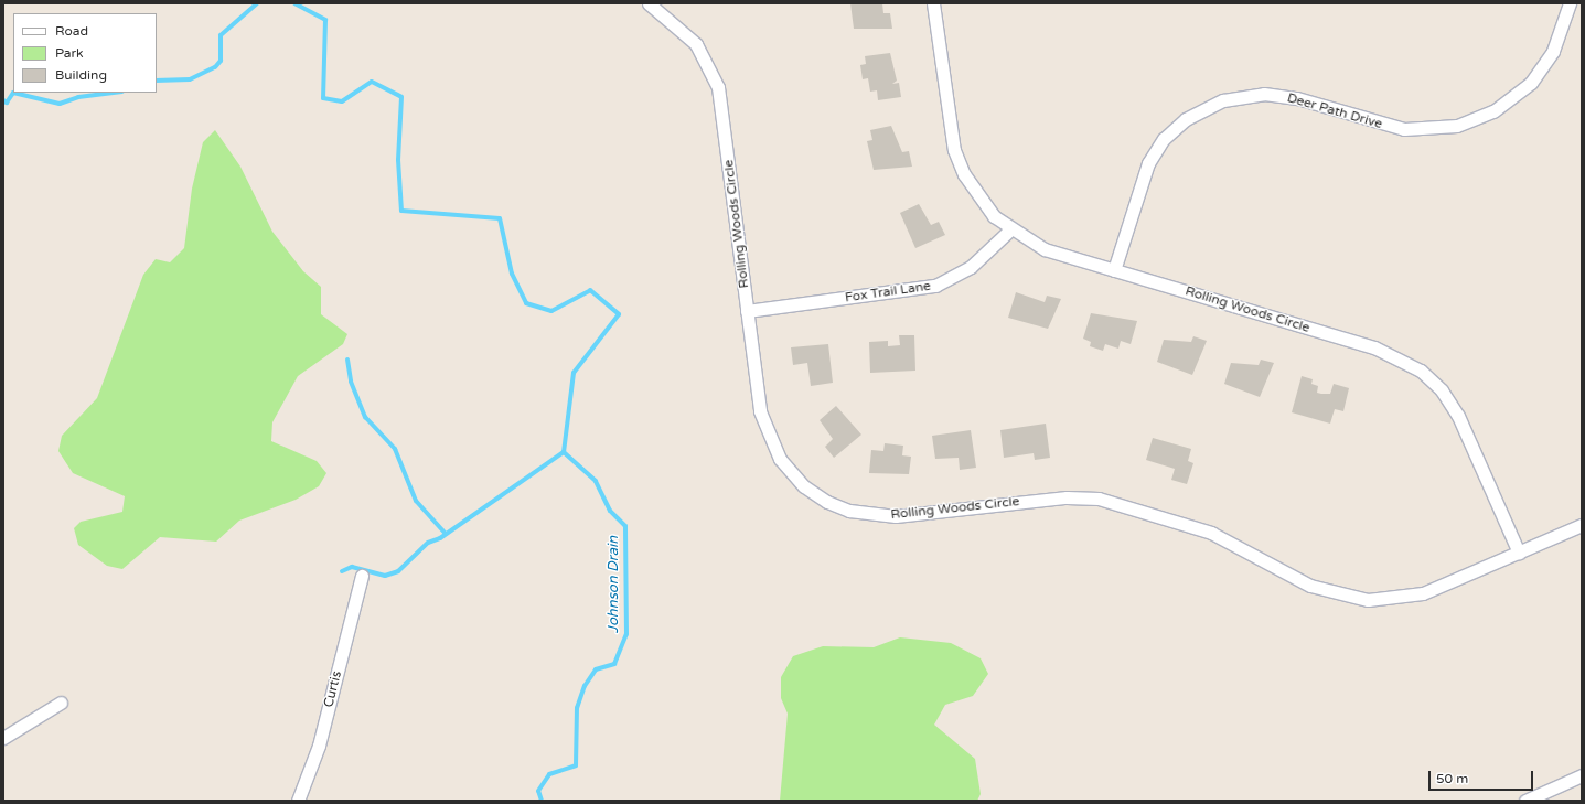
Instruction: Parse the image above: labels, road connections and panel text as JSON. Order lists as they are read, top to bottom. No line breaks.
{"streets":{"street":["Deer Path Drive","Rolling Woods Circle","Fox Trail Lane","Curtis"]},"crossings":[["Deer Path Drive","Rolling Woods Circle"],["Rolling Woods Circle","Fox Trail Lane"]],"water":["Johnson Drain"],"legend":["Road","Park","Building"],"scale_bar":"50 m"}
